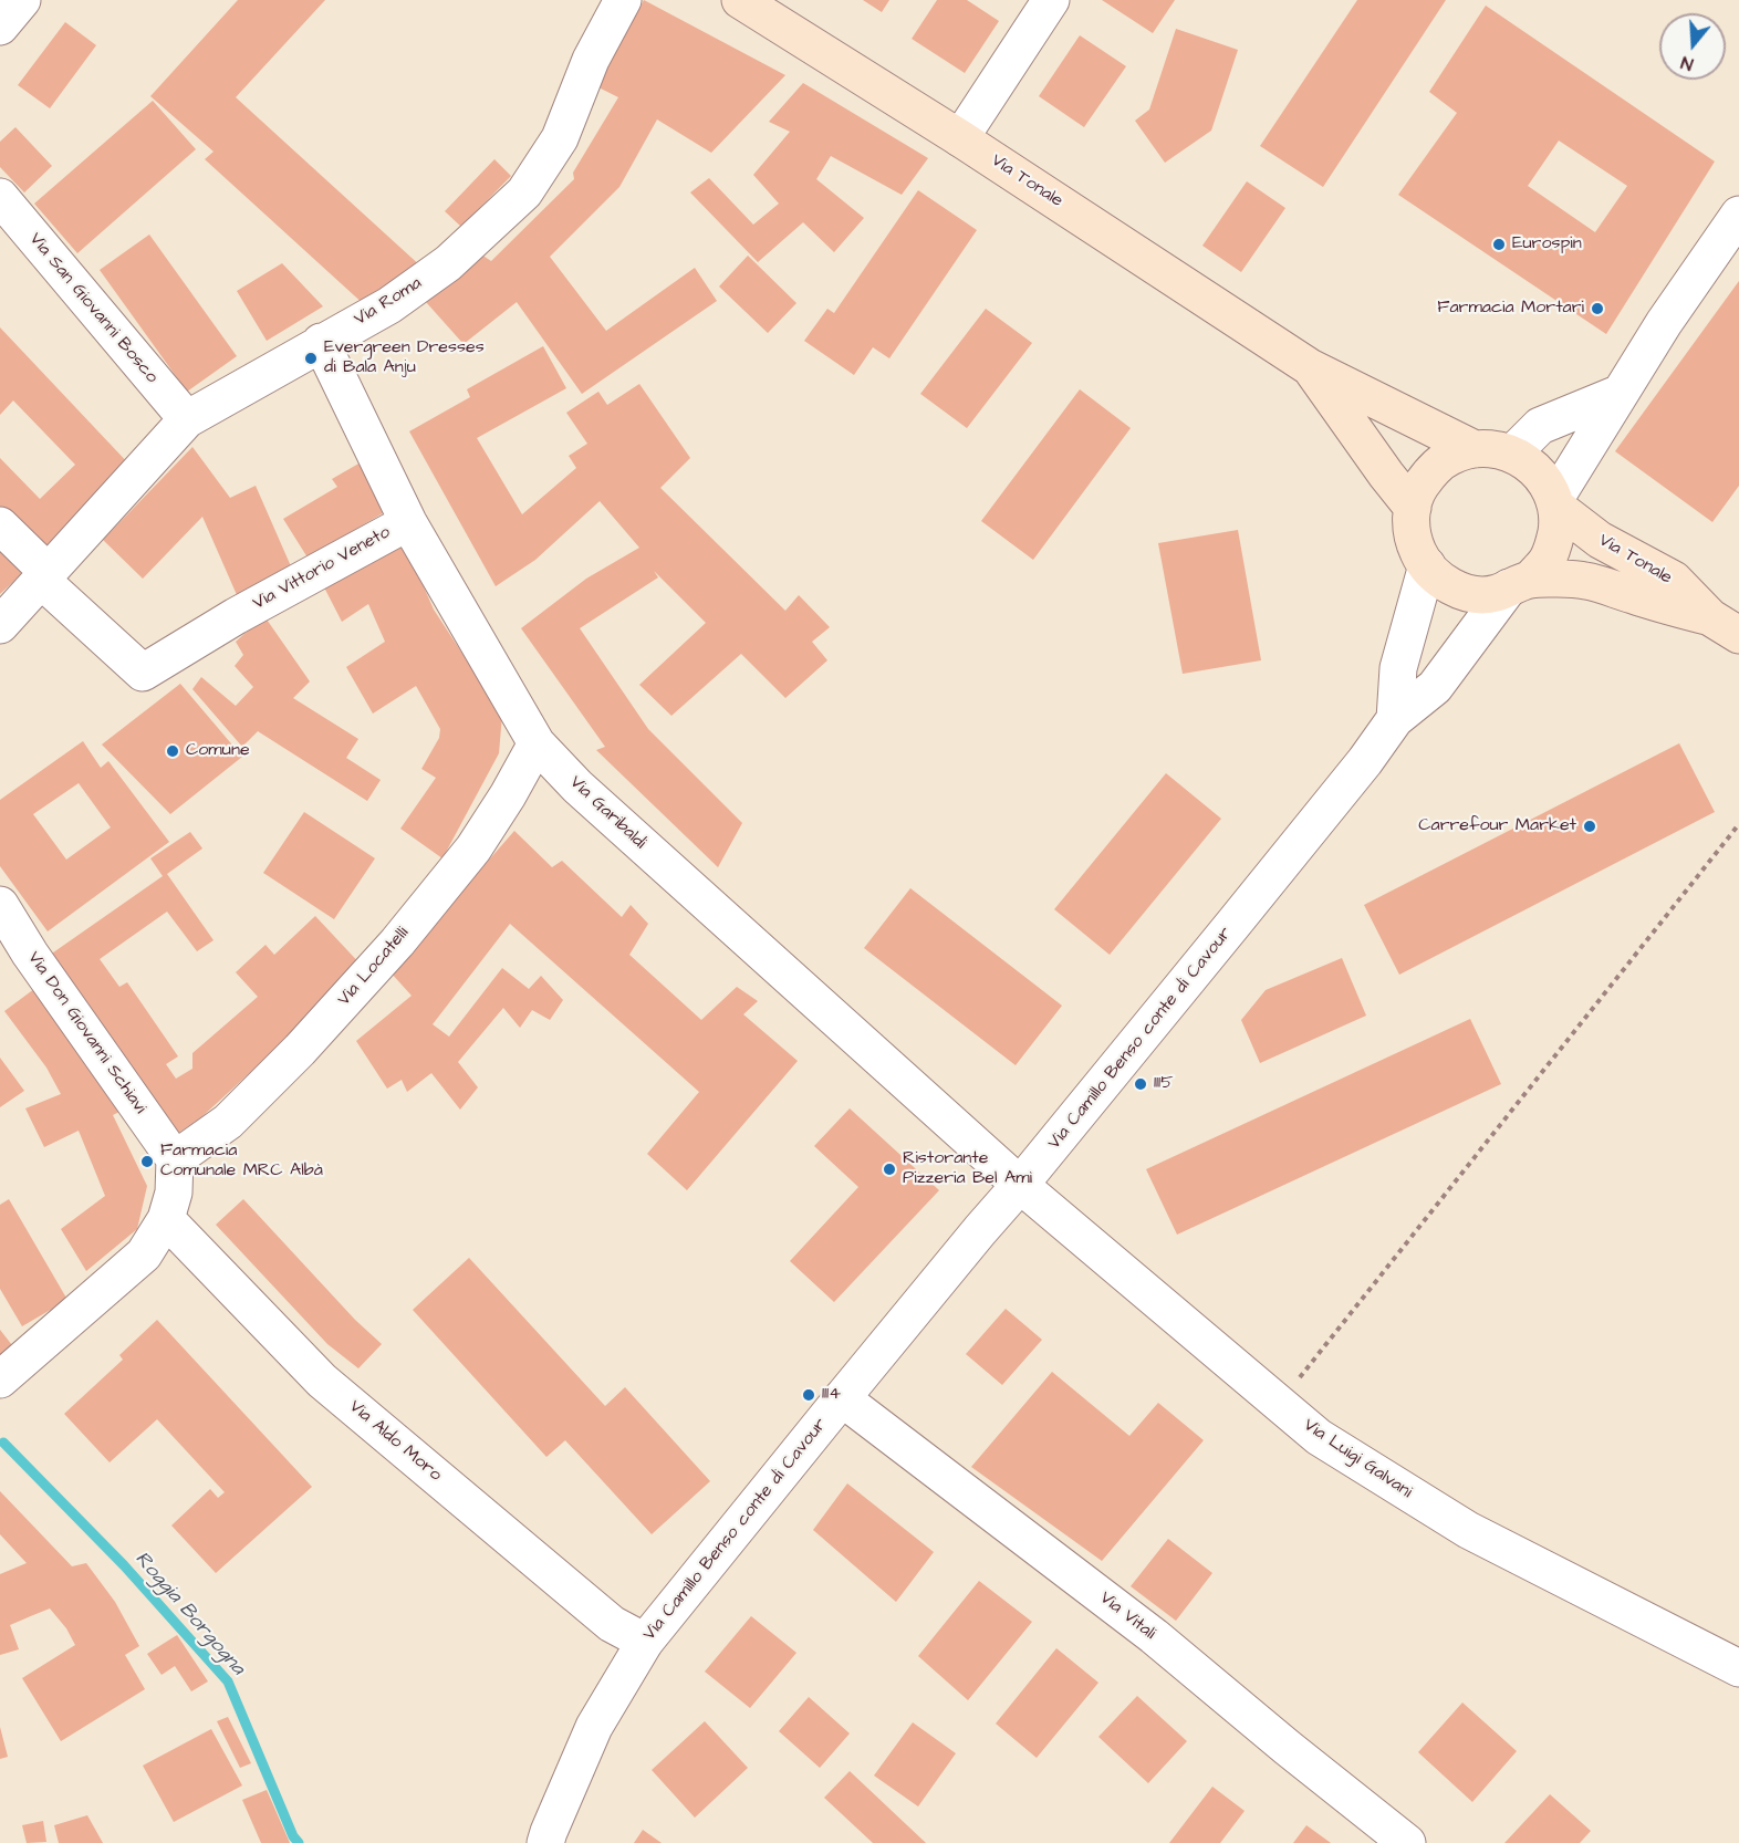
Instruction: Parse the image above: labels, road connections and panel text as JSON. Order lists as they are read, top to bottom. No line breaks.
{"streets":{"main road":["Via Tonale"],"street":["Via Roma","Via San Giovanni Bosco","Via Vittorio Veneto","Via Garibaldi","Via Locatelli","Via Don Giovanni Schiavi","Via Camillo Benso conte di Cavour","Via Aldo Moro","Via Luigi Galvani","Via Vitali"]},"crossings":[["Via Tonale","Via Camillo Benso conte di Cavour"],["Via Roma","Via San Giovanni Bosco"],["Via Roma","Via Vittorio Veneto"],["Via Roma","Via Garibaldi"],["Via Vittorio Veneto","Via Garibaldi"],["Via Garibaldi","Via Locatelli"],["Via Garibaldi","Via Camillo Benso conte di Cavour"],["Via Garibaldi","Via Luigi Galvani"],["Via Locatelli","Via Don Giovanni Schiavi"],["Via Camillo Benso conte di Cavour","Via Aldo Moro"],["Via Camillo Benso conte di Cavour","Via Luigi Galvani"],["Via Camillo Benso conte di Cavour","Via Vitali"]],"water":["Roggia Borgogna"],"places":["Eurospin","Farmacia Mortari","Evergreen Dresses di Bala Anju","Comune","Carrefour Market","1115","Farmacia Comunale MRC Albà","Ristorante Pizzeria Bel Amì","1114"],"north":"bottom"}
